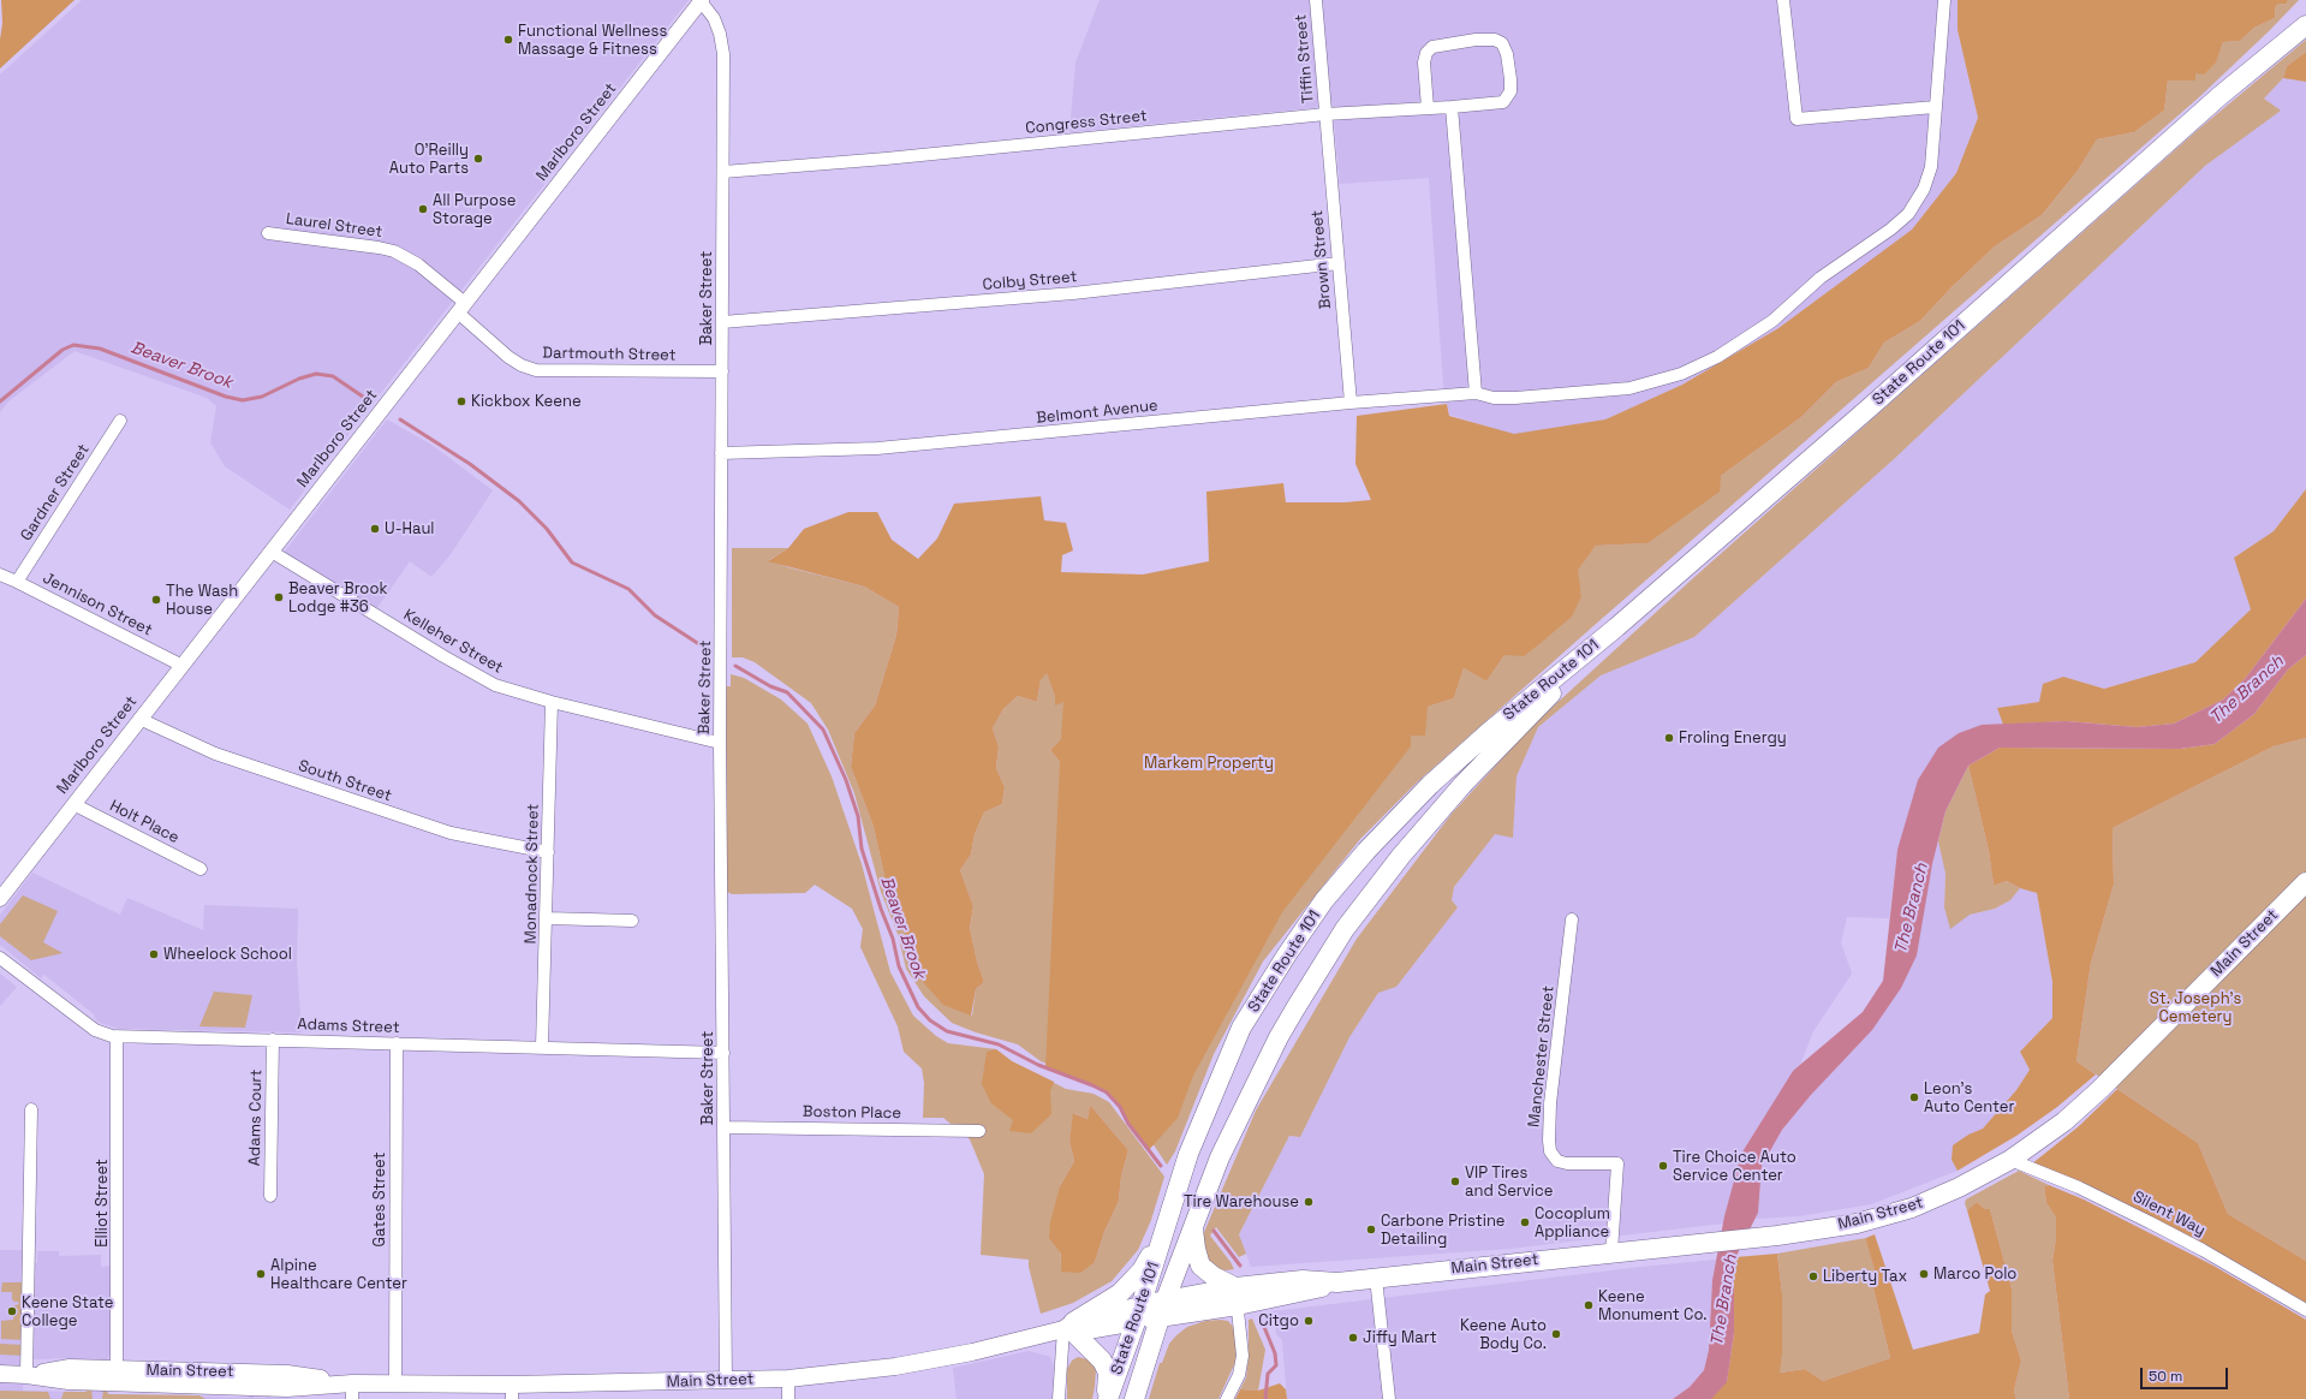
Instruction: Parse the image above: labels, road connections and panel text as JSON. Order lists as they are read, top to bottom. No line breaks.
{"streets":{"highway":["State Route 101","Main Street"],"street":["Tiffin Street","Congress Street","Marlboro Street","Laurel Street","Brown Street","Colby Street","Baker Street","Dartmouth Street","Belmont Avenue","Gardner Street","Jennison Street","Kelleher Street","South Street","Holt Place","Monadnock Street","Adams Street","Manchester Street","Boston Place","Adams Court","Gates Street","Elliot Street","Silent Way"]},"crossings":[["Tiffin Street","Congress Street"],["Tiffin Street","Brown Street"],["Congress Street","Brown Street"],["Congress Street","Baker Street"],["Marlboro Street","Laurel Street"],["Marlboro Street","Baker Street"],["Marlboro Street","Dartmouth Street"],["Marlboro Street","Jennison Street"],["Marlboro Street","Kelleher Street"],["Marlboro Street","South Street"],["Marlboro Street","Holt Place"],["Laurel Street","Dartmouth Street"],["Brown Street","Colby Street"],["Brown Street","Belmont Avenue"],["Colby Street","Baker Street"],["Baker Street","Dartmouth Street"],["Baker Street","Belmont Avenue"],["Baker Street","Kelleher Street"],["Baker Street","Main Street"],["Baker Street","Adams Street"],["Baker Street","Boston Place"],["State Route 101","Main Street"],["Gardner Street","Jennison Street"],["Kelleher Street","Monadnock Street"],["South Street","Monadnock Street"],["Monadnock Street","Adams Street"],["Main Street","Manchester Street"],["Main Street","Gates Street"],["Main Street","Elliot Street"],["Main Street","Silent Way"],["Adams Street","Adams Court"],["Adams Street","Gates Street"],["Adams Street","Elliot Street"]],"water":["Beaver Brook","The Branch"],"parks":["Markem Property","St. Joseph's Cemetery"],"places":["Functional Wellness Massage & Fitness","O'Reilly Auto Parts","All Purpose Storage","Kickbox Keene","U-Haul","Beaver Brook Lodge #36","The Wash House","Froling Energy","Wheelock School","Leon's Auto Center","Tire Choice Auto Service Center","VIP Tires and Service","Tire Warehouse","Cocoplum Appliance","Carbone Pristine Detailing","Alpine Healthcare Center","Marco Polo","Liberty Tax","Keene Monument Co.","Keene State College","Citgo","Keene Auto Body Co.","Jiffy Mart"],"scale_bar":"50 m"}
